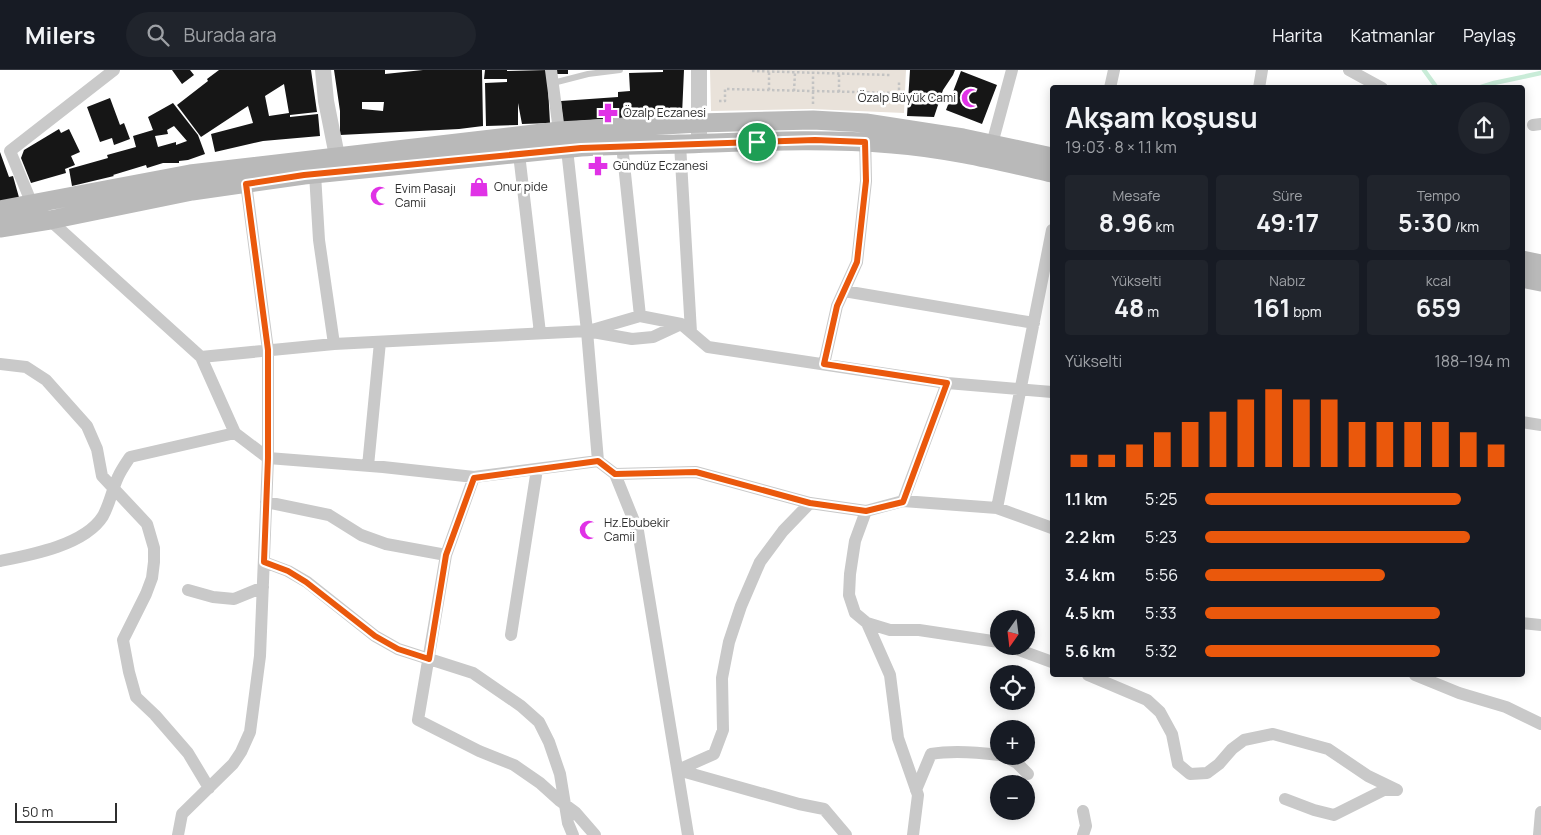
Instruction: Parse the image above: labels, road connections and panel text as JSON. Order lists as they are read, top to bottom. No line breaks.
{"places":{"mosque":["Özalp Büyük Cami","Evim Pasajı Camii","Hz.Ebubekir Camii"],"pharmacy":["Özalp Eczanesi","Gündüz Eczanesi"],"shop":["Onur pide"]},"scale_bar":"50 m","north":"bottom","page":{"header":"Milers","search":"Burada ara","nav":["Harita","Katmanlar","Paylaş"],"heading":["Akşam koşusu","19:03 · 8 × 1.1 km"],"stats":[["Mesafe","8.96 km"],["Süre","49:17"],["Tempo","5:30 /km"],["Yükselti","48 m"],["Nabız","161 bpm"],["kcal","659"]],"chart":["Yükselti","188–194 m"],"list":[{"name":"1.1 km","note":"5:25"},{"name":"2.2 km","note":"5:23"},{"name":"3.4 km","note":"5:56"},{"name":"4.5 km","note":"5:33"},{"name":"5.6 km","note":"5:32"}],"map_buttons":["+","−"],"scale":"50 m"}}
